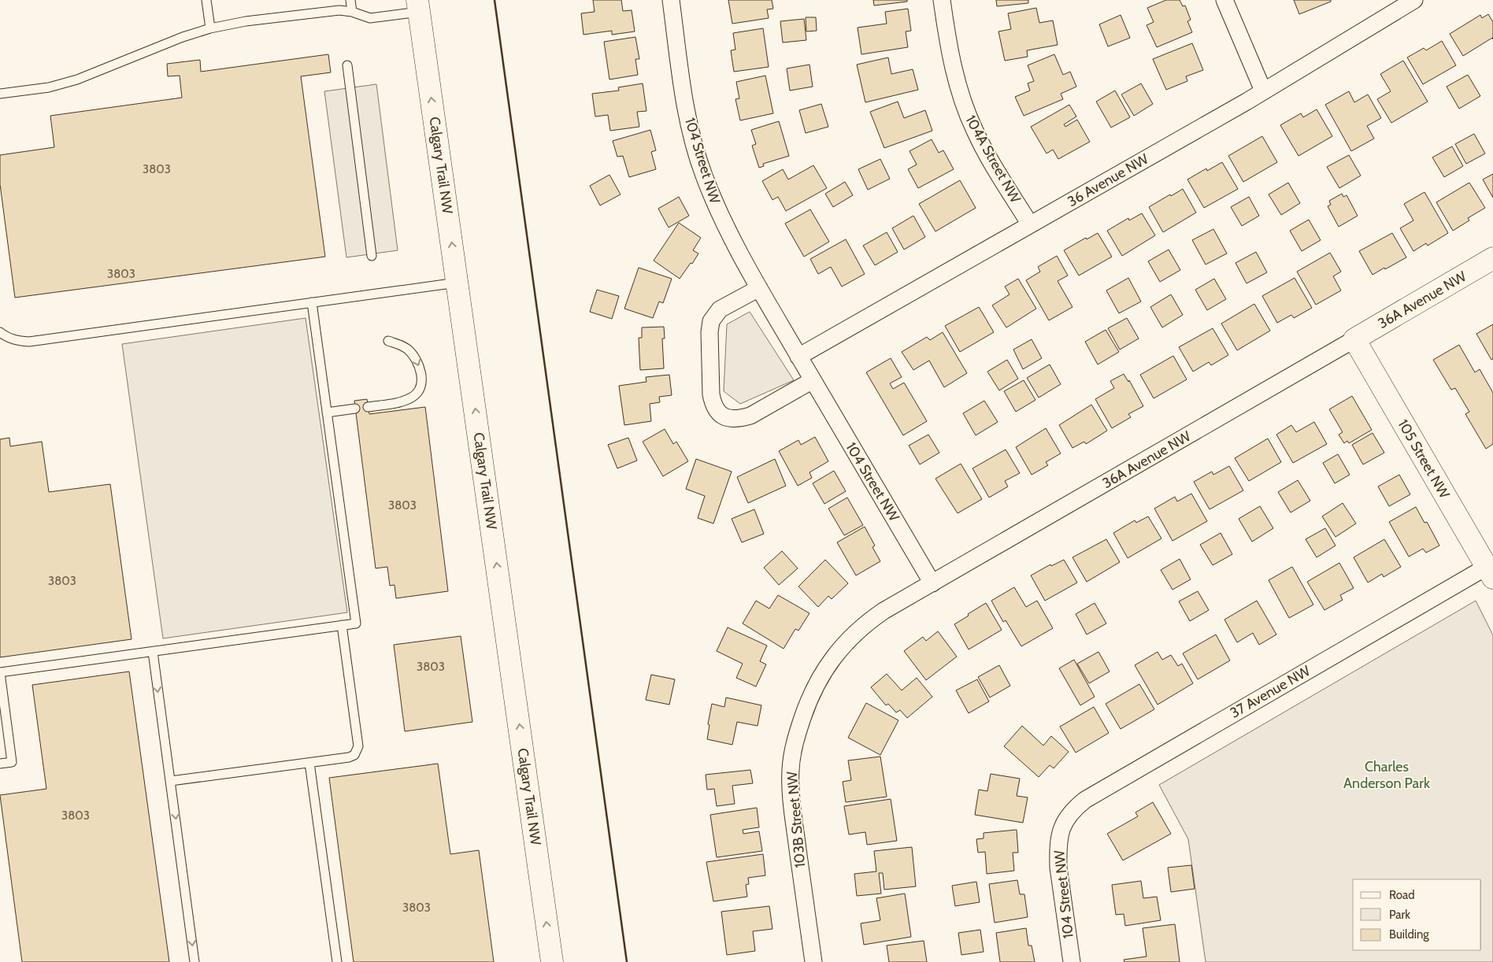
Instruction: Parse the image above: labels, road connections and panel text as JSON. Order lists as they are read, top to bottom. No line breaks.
{"streets":{"main road":["Calgary Trail NW","36A Avenue NW","105 Street NW"],"street":["104A Street NW","104 Street NW","36 Avenue NW","37 Avenue NW","103B Street NW"]},"crossings":[["104A Street NW","36 Avenue NW"],["104 Street NW","36 Avenue NW"],["104 Street NW","36A Avenue NW"],["104 Street NW","37 Avenue NW"],["36A Avenue NW","105 Street NW"],["36A Avenue NW","103B Street NW"],["105 Street NW","37 Avenue NW"]],"one_way":["Calgary Trail NW"],"parks":["Charles Anderson Park"],"house_numbers":["3803","3803","3803","3803","3803","3803","3803"],"legend":["Road","Park","Building"]}
